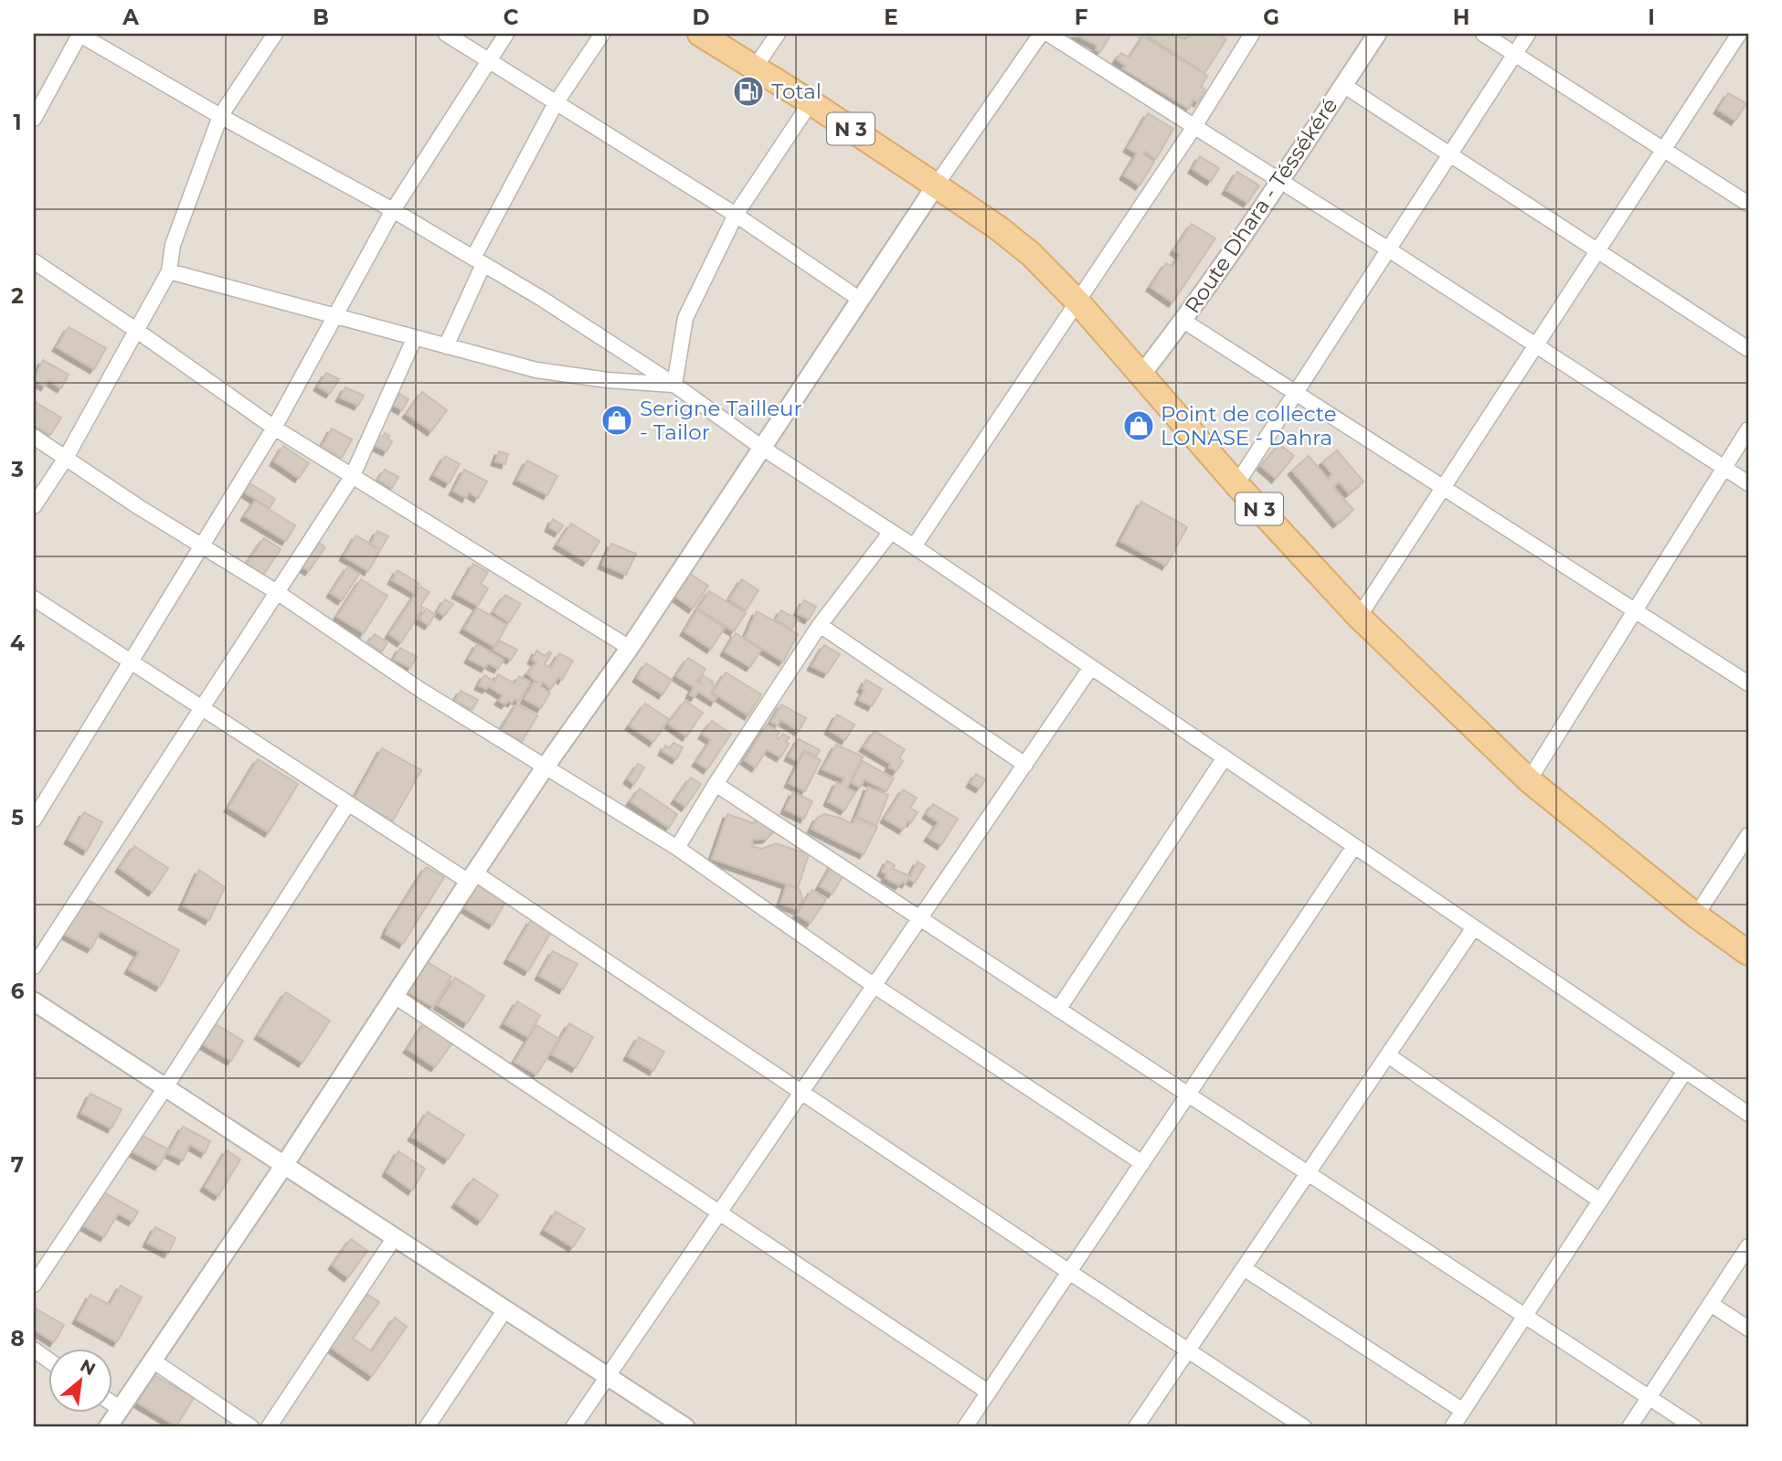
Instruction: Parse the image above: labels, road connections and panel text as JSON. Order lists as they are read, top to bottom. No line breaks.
{"streets":{"main road":["N 3"],"street":["Route Dhara - Téssékéré"]},"crossings":[["N 3","Route Dhara - Téssékéré"]],"places":{"fuel station":["Total"],"shop":["Serigne Tailleur - Tailor","Point de collecte LONASE - Dahra"]},"north":"top right","grid":{"columns":["A","B","C","D","E","F","G","H","I"],"rows":["1","2","3","4","5","6","7","8"]}}
